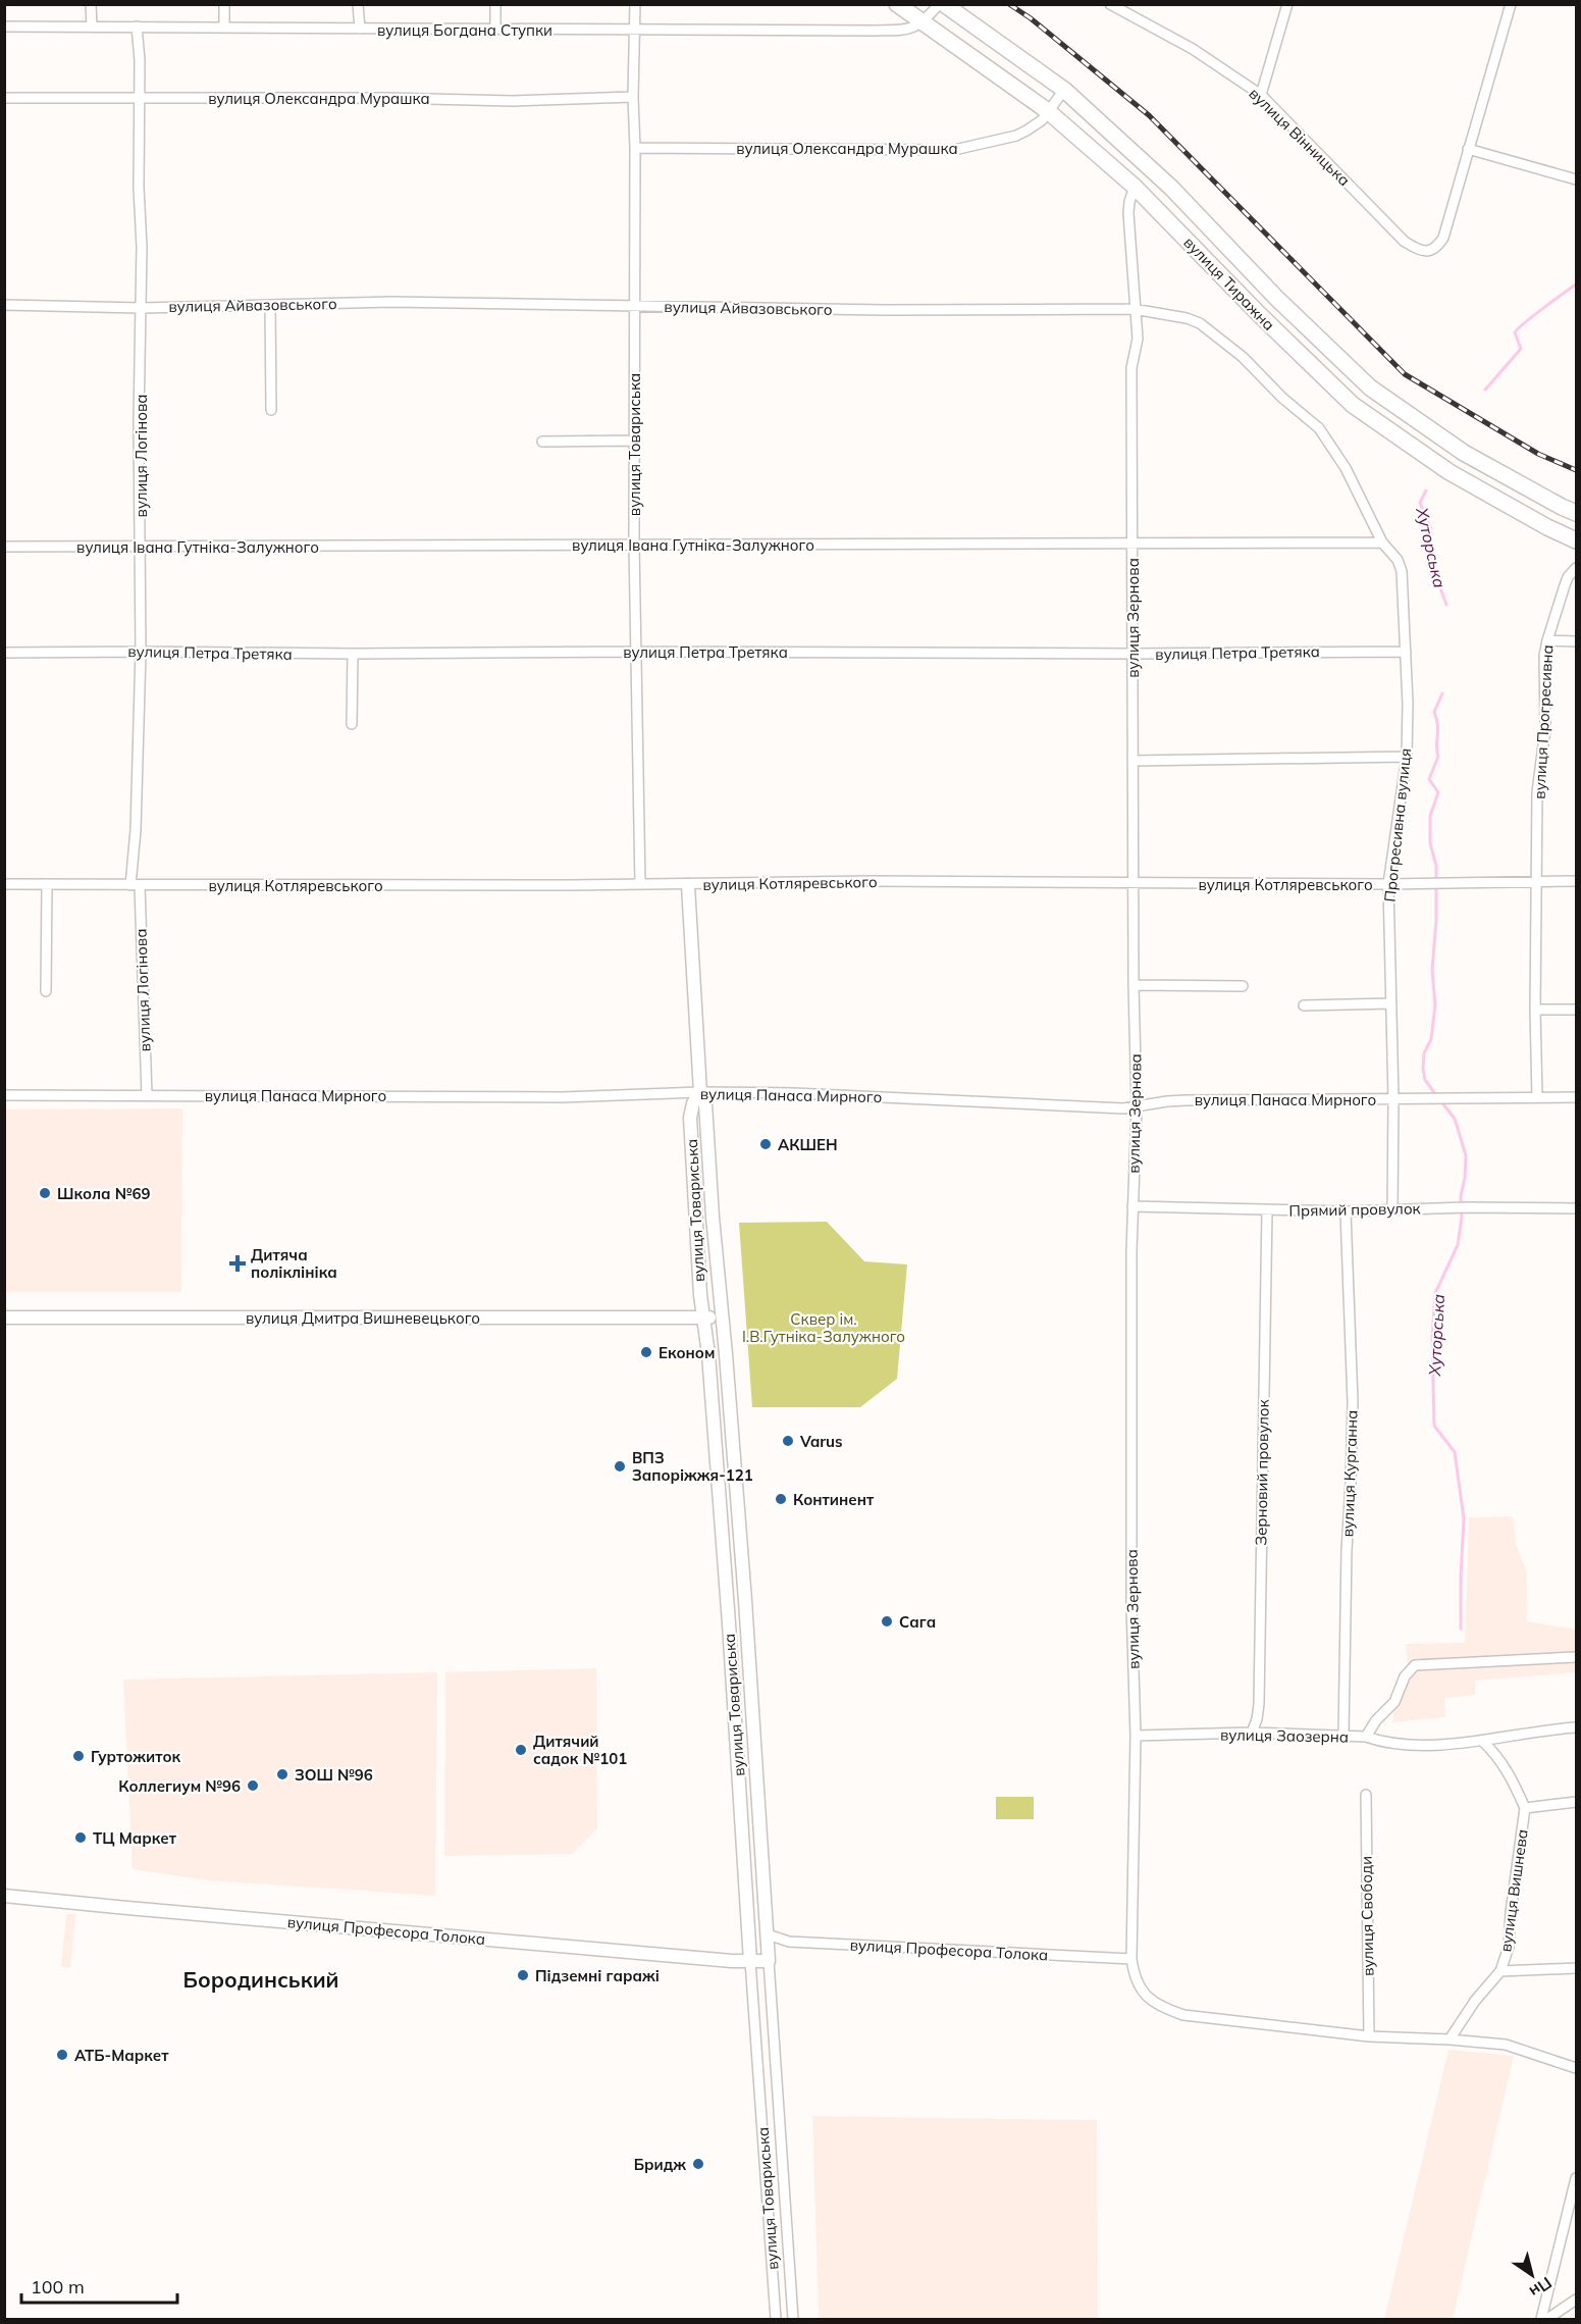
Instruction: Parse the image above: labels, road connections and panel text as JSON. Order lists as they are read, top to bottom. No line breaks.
{"streets":{"main road":["вулиця Тиражна"],"street":["вулиця Богдана Ступки","вулиця Олександра Мурашка","вулиця Вінницька","вулиця Айвазовського","вулиця Товариська","вулиця Логінова","вулиця Івана Гутніка-Залужного","вулиця Зернова","вулиця Петра Третяка","вулиця Прогресивна","Прогресивна вулиця","вулиця Котляревського","вулиця Панаса Мирного","Прямий провулок","вулиця Дмитра Вишневецького","Зерновий провулок","вулиця Курганна","вулиця Заозерна","вулиця Вишнева","вулиця Свободи","вулиця Професора Толока"]},"crossings":[["вулиця Богдана Ступки","вулиця Тиражна"],["вулиця Богдана Ступки","вулиця Товариська"],["вулиця Богдана Ступки","вулиця Логінова"],["вулиця Олександра Мурашка","вулиця Тиражна"],["вулиця Олександра Мурашка","вулиця Товариська"],["вулиця Олександра Мурашка","вулиця Логінова"],["вулиця Тиражна","вулиця Зернова"],["вулиця Айвазовського","вулиця Товариська"],["вулиця Айвазовського","вулиця Логінова"],["вулиця Айвазовського","вулиця Івана Гутніка-Залужного"],["вулиця Айвазовського","вулиця Зернова"],["вулиця Айвазовського","Прогресивна вулиця"],["вулиця Товариська","вулиця Івана Гутніка-Залужного"],["вулиця Товариська","вулиця Петра Третяка"],["вулиця Товариська","вулиця Котляревського"],["вулиця Товариська","вулиця Панаса Мирного"],["вулиця Товариська","вулиця Дмитра Вишневецького"],["вулиця Товариська","вулиця Професора Толока"],["вулиця Логінова","вулиця Івана Гутніка-Залужного"],["вулиця Логінова","вулиця Петра Третяка"],["вулиця Логінова","вулиця Котляревського"],["вулиця Логінова","вулиця Панаса Мирного"],["вулиця Івана Гутніка-Залужного","вулиця Зернова"],["вулиця Івана Гутніка-Залужного","Прогресивна вулиця"],["вулиця Зернова","вулиця Петра Третяка"],["вулиця Зернова","вулиця Котляревського"],["вулиця Зернова","вулиця Панаса Мирного"],["вулиця Зернова","Прямий провулок"],["вулиця Зернова","вулиця Заозерна"],["вулиця Зернова","вулиця Свободи"],["вулиця Зернова","вулиця Професора Толока"],["вулиця Петра Третяка","Прогресивна вулиця"],["вулиця Прогресивна","вулиця Котляревського"],["Прогресивна вулиця","вулиця Котляревського"],["Прогресивна вулиця","вулиця Панаса Мирного"],["Прогресивна вулиця","Прямий провулок"],["Прямий провулок","Зерновий провулок"],["Прямий провулок","вулиця Курганна"],["Зерновий провулок","вулиця Заозерна"],["вулиця Курганна","вулиця Заозерна"]],"districts":["Бородинський"],"water":["Хуторська"],"parks":["Сквер ім. І.В.Гутніка-Залужного"],"places":{"other":["АКШЕН","Школа №69","Економ","Varus","ВПЗ Запоріжжя-121","Континент","Сага","Дитячий садок №101","Гуртожиток","ЗОШ №96","Коллегиум №96","ТЦ Маркет","Підземні гаражі","АТБ-Маркет","Бридж"],"health":["Дитяча поліклініка"]},"scale_bar":"100 m","north":"bottom right"}
